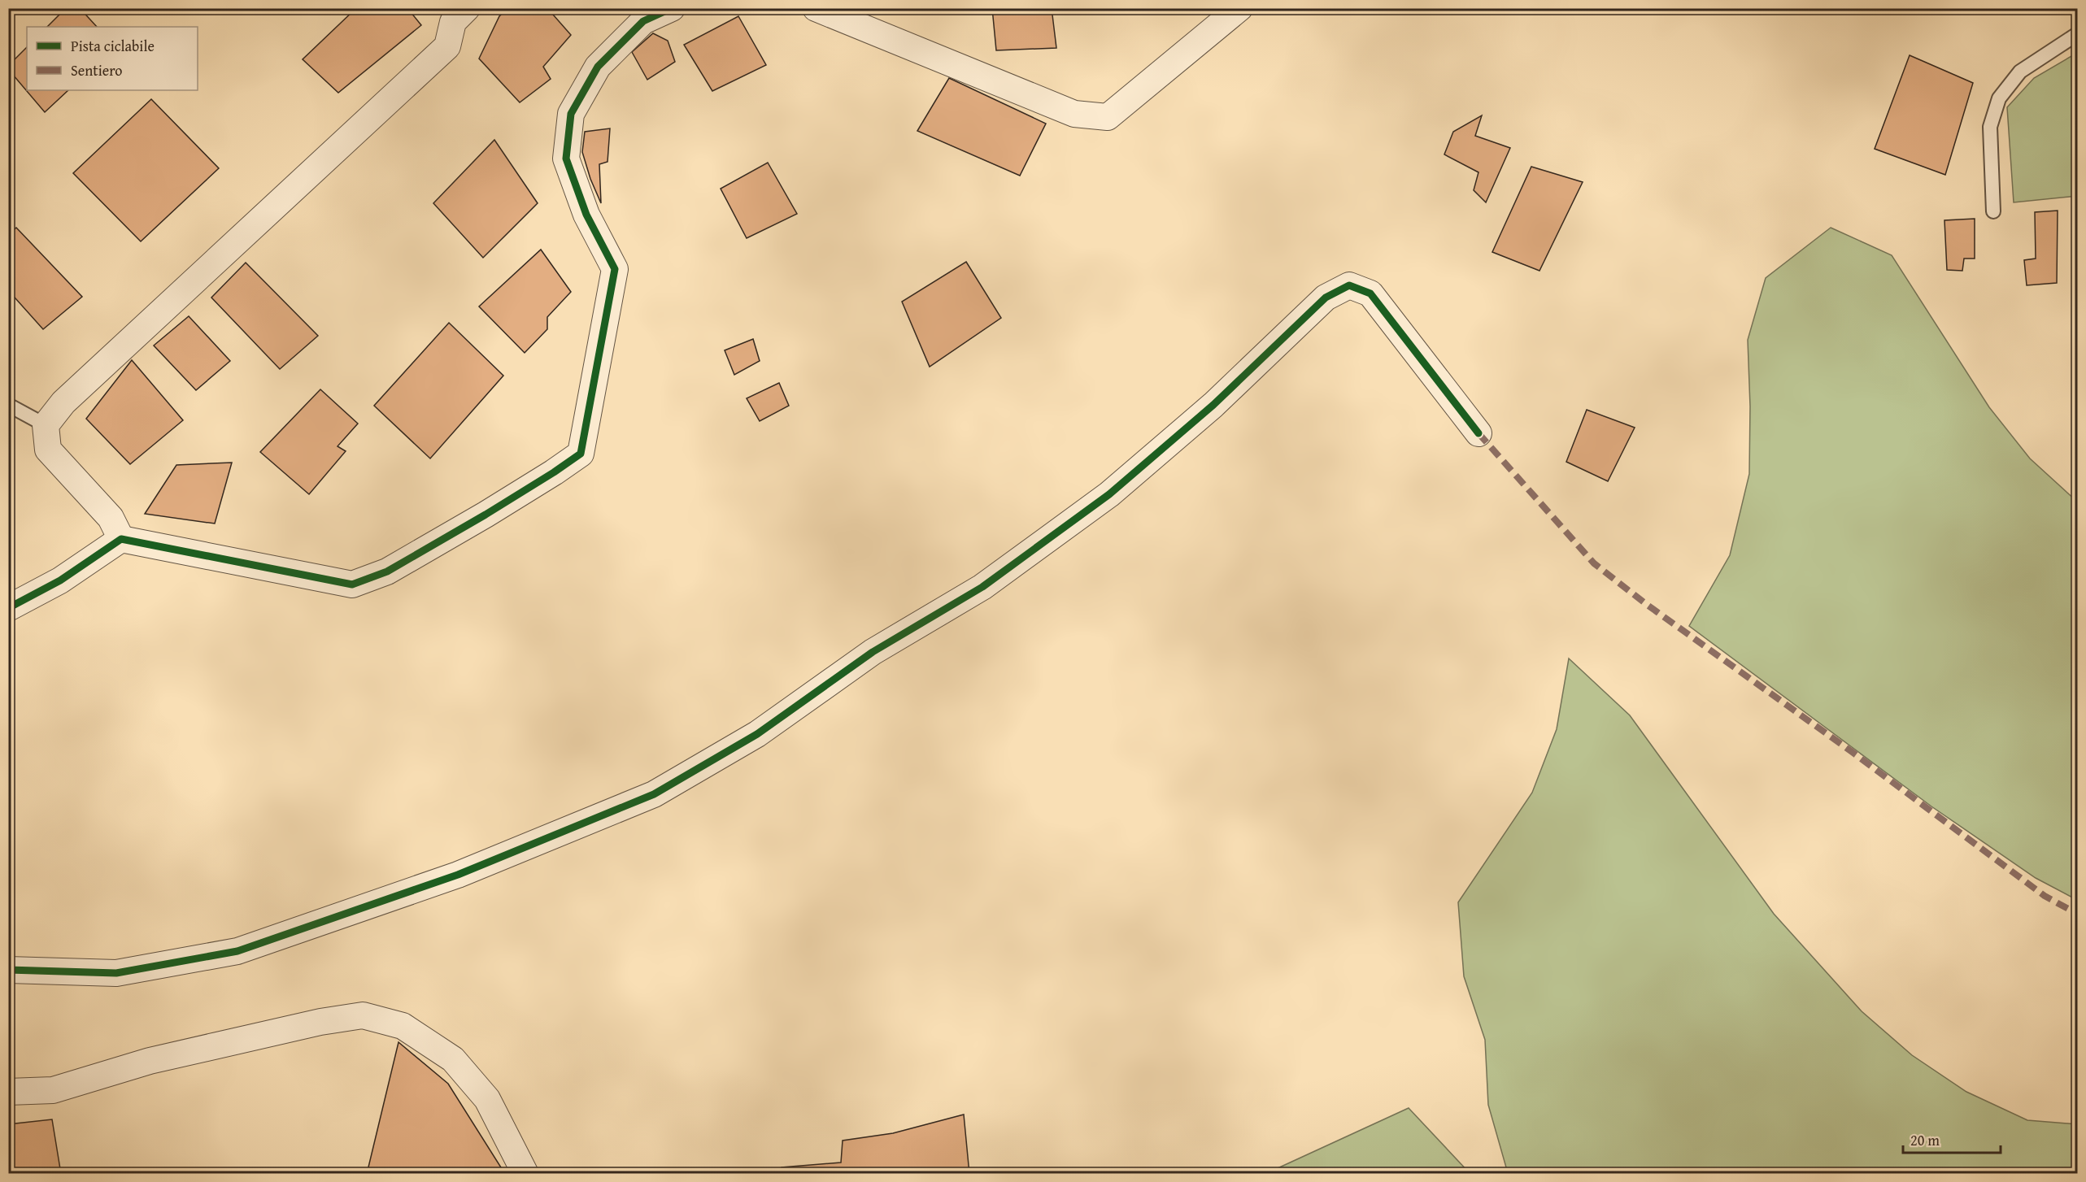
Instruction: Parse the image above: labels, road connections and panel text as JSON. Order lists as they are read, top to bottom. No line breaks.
{"legend":["Pista ciclabile","Sentiero"],"scale_bar":"20 m"}
